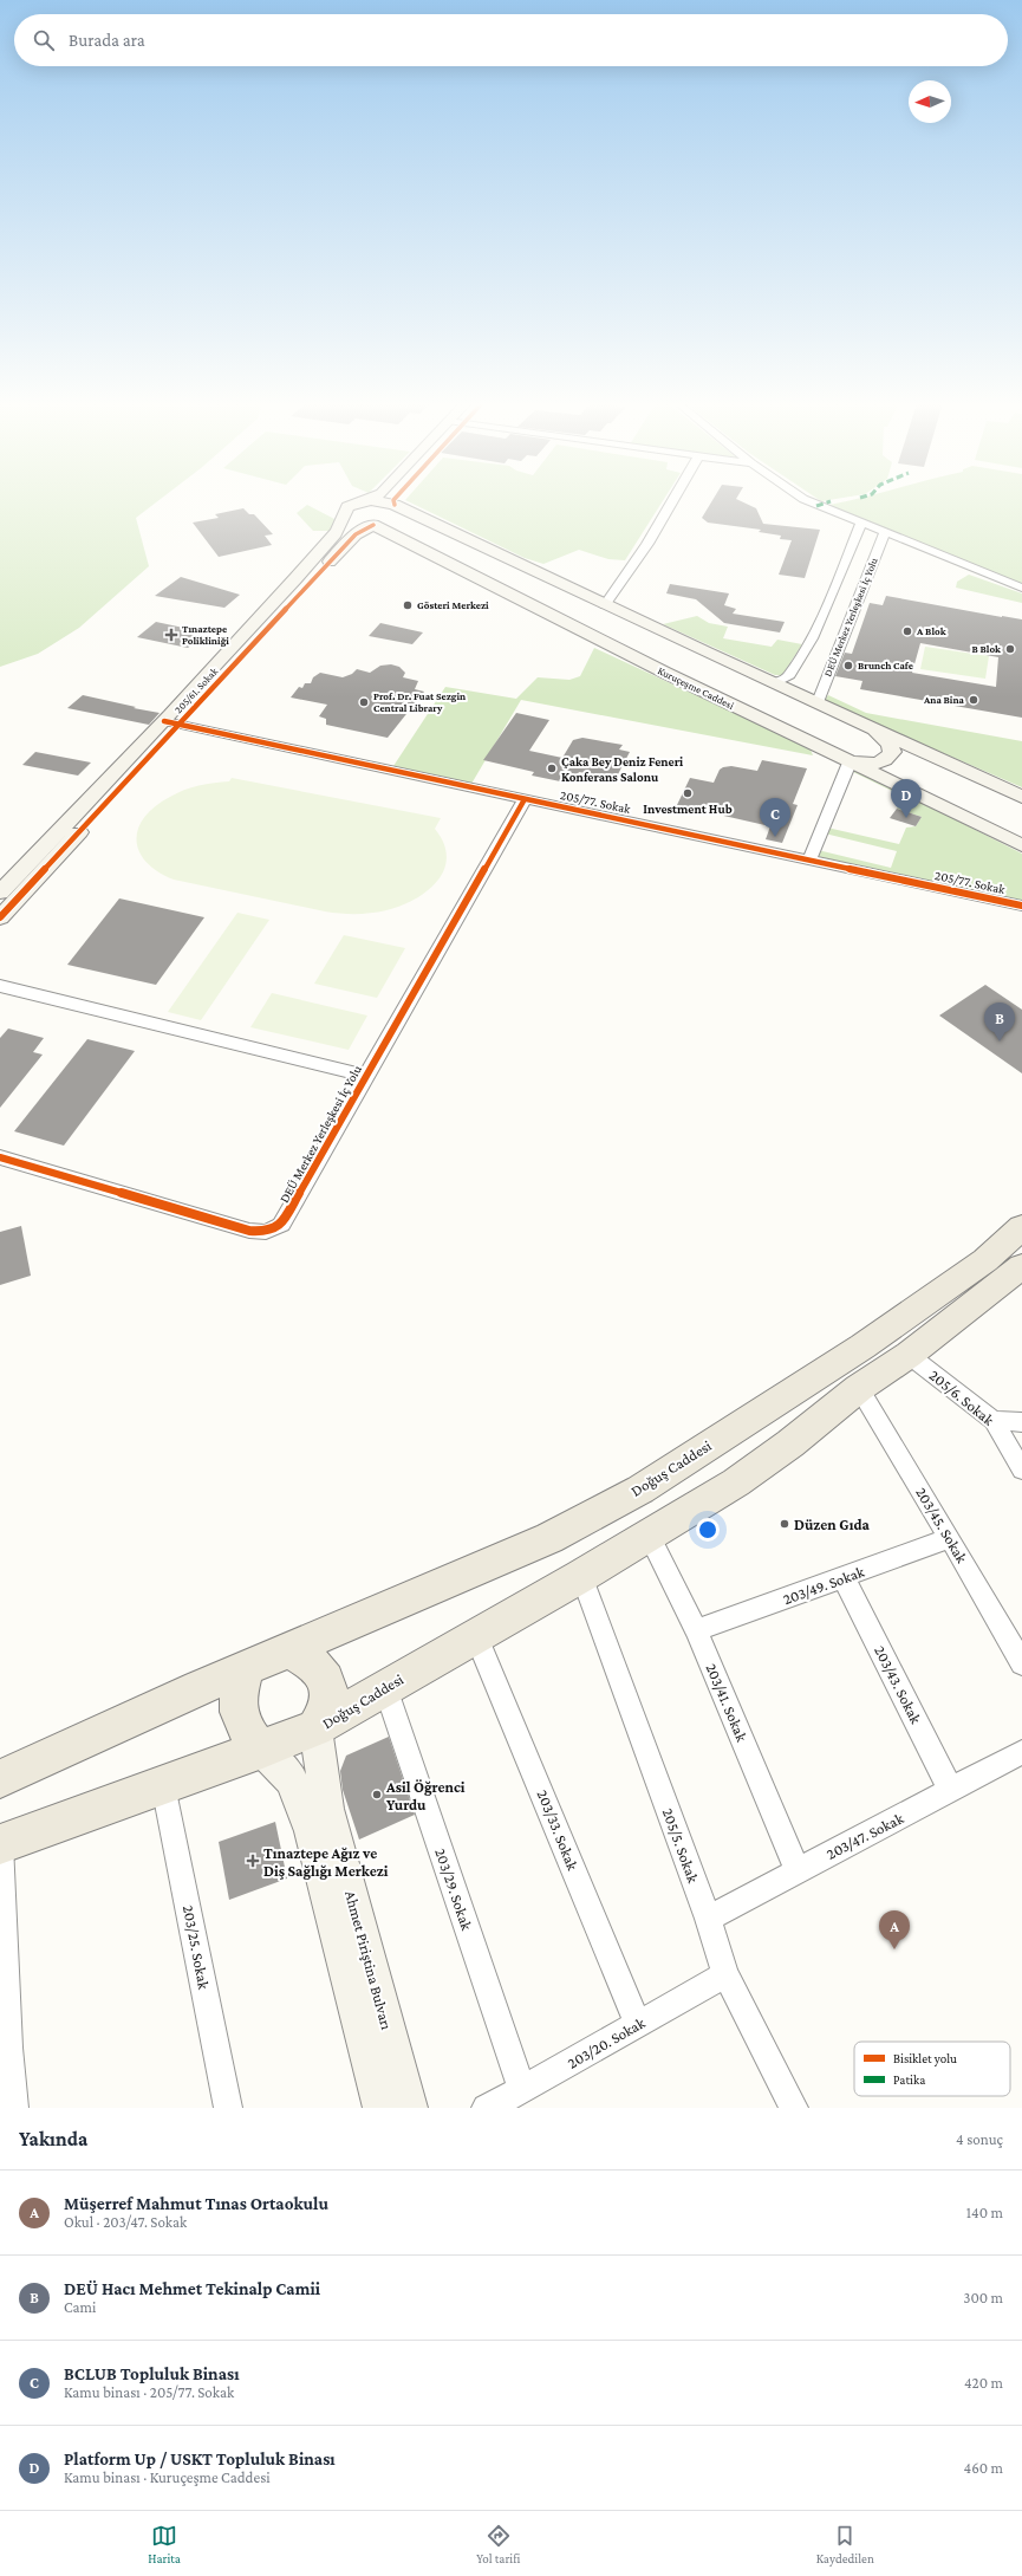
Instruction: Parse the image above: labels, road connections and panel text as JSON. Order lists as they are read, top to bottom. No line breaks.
{"streets":{"main road":["Kuruçeşme Caddesi","205/61. Sokak","Doğuş Caddesi","Ahmet Piriştina Bulvarı"],"street":["DEÜ Merkez Yerleşkesi İç Yolu","205/77. Sokak","205/6. Sokak","203/45. Sokak","203/49. Sokak","203/43. Sokak","203/41. Sokak","203/33. Sokak","203/47. Sokak","205/5. Sokak","203/29. Sokak","203/25. Sokak","203/20. Sokak"]},"crossings":[["DEÜ Merkez Yerleşkesi İç Yolu","205/77. Sokak"],["Kuruçeşme Caddesi","205/61. Sokak"],["205/61. Sokak","205/77. Sokak"],["205/6. Sokak","Doğuş Caddesi"],["Doğuş Caddesi","203/45. Sokak"],["Doğuş Caddesi","203/41. Sokak"],["Doğuş Caddesi","203/33. Sokak"],["Doğuş Caddesi","205/5. Sokak"],["Doğuş Caddesi","203/29. Sokak"],["Doğuş Caddesi","Ahmet Piriştina Bulvarı"],["203/45. Sokak","203/49. Sokak"],["203/49. Sokak","203/43. Sokak"],["203/49. Sokak","203/41. Sokak"],["203/43. Sokak","203/47. Sokak"],["203/41. Sokak","203/47. Sokak"],["203/33. Sokak","203/20. Sokak"],["203/47. Sokak","205/5. Sokak"],["205/5. Sokak","203/20. Sokak"],["203/29. Sokak","203/20. Sokak"]],"places":{"other":["Gösteri Merkezi","A Blok","B Blok","Brunch Cafe","Ana Bina","Prof. Dr. Fuat Sezgin Central Library","Çaka Bey Deniz Feneri Konferans Salonu","Investment Hub","Düzen Gıda","Asil Öğrenci Yurdu"],"health":["Tınaztepe Polikliniği","Tınaztepe Ağız ve Diş Sağlığı Merkezi"]},"legend":["Bisiklet yolu","Patika"],"north":"left","page":{"search":"Burada ara","pins":["D","C","B","A"],"heading":["Yakında","4 sonuç"],"list":[{"mark":"A","name":"Müşerref Mahmut Tınas Ortaokulu","note":"Okul · 203/47. Sokak","value":"140 m"},{"mark":"B","name":"DEÜ Hacı Mehmet Tekinalp Camii","note":"Cami","value":"300 m"},{"mark":"C","name":"BCLUB Topluluk Binası","note":"Kamu binası · 205/77. Sokak","value":"420 m"},{"mark":"D","name":"Platform Up / USKT Topluluk Binası","note":"Kamu binası · Kuruçeşme Caddesi","value":"460 m"}],"nav":["Harita","Yol tarifi","Kaydedilen"]}}
